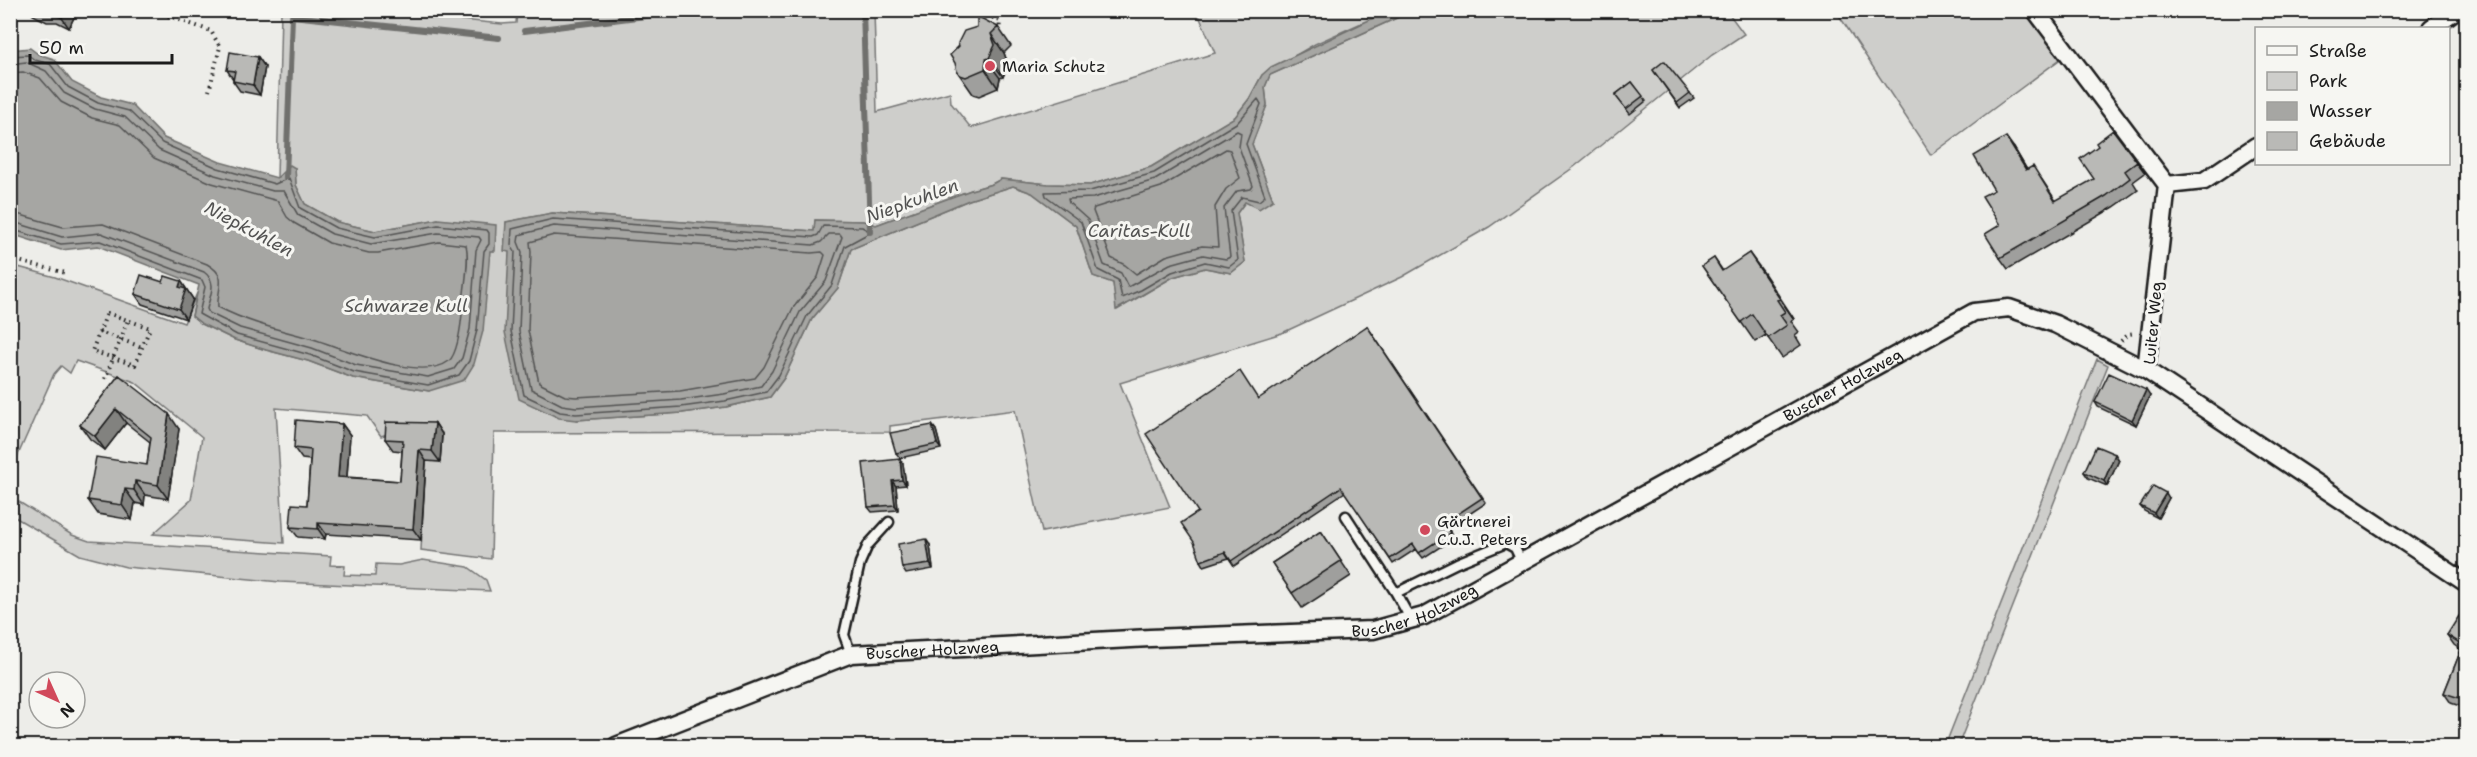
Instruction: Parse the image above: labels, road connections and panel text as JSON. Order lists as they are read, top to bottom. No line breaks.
{"streets":{"street":["Luiter Weg","Buscher Holzweg"]},"crossings":[["Luiter Weg","Buscher Holzweg"]],"water":["Niepkuhlen","Caritas-Kull","Schwarze Kull"],"places":["Maria Schutz","Gärtnerei C.u.J. Peters"],"legend":["Straße","Park","Wasser","Gebäude"],"scale_bar":"50 m","north":"bottom right"}
